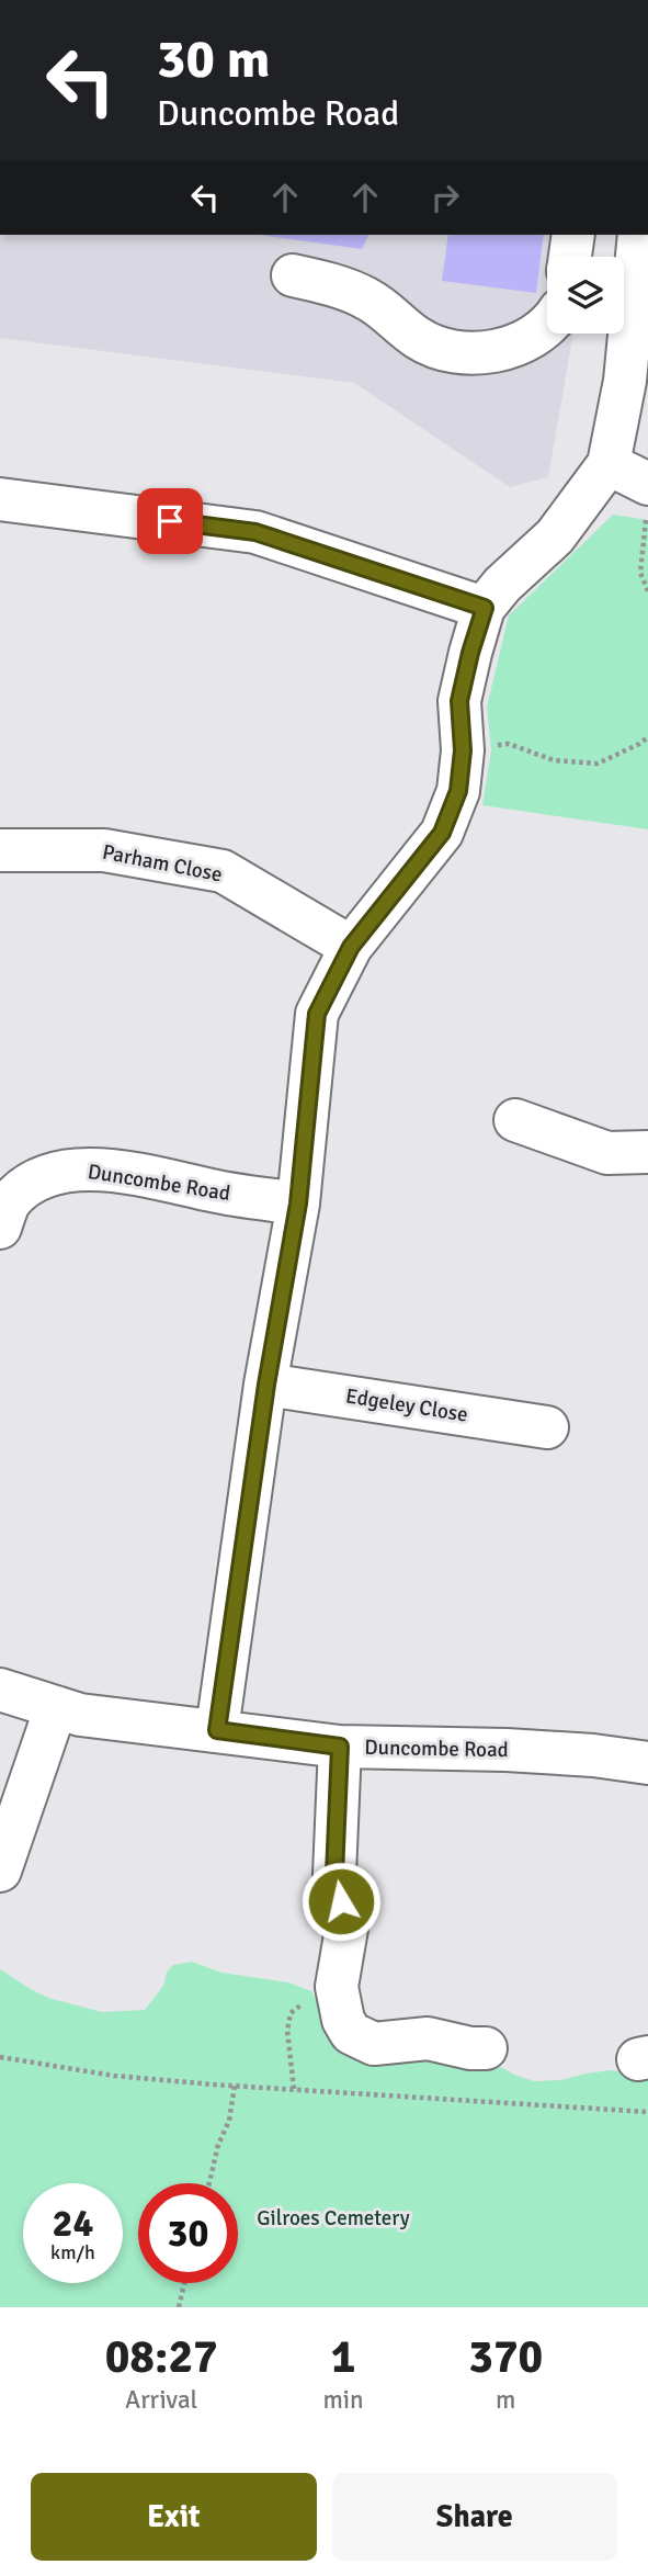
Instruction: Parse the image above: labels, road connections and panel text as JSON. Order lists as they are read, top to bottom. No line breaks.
{"streets":{"street":["Parham Close","Duncombe Road","Edgeley Close"]},"parks":["Gilroes Cemetery"],"page":{"turn":["30 m","Duncombe Road"],"speed":"24 km/h","limit":"30","eta":["08:27","Arrival","1","min","370","m"],"buttons":["Exit","Share"]}}
